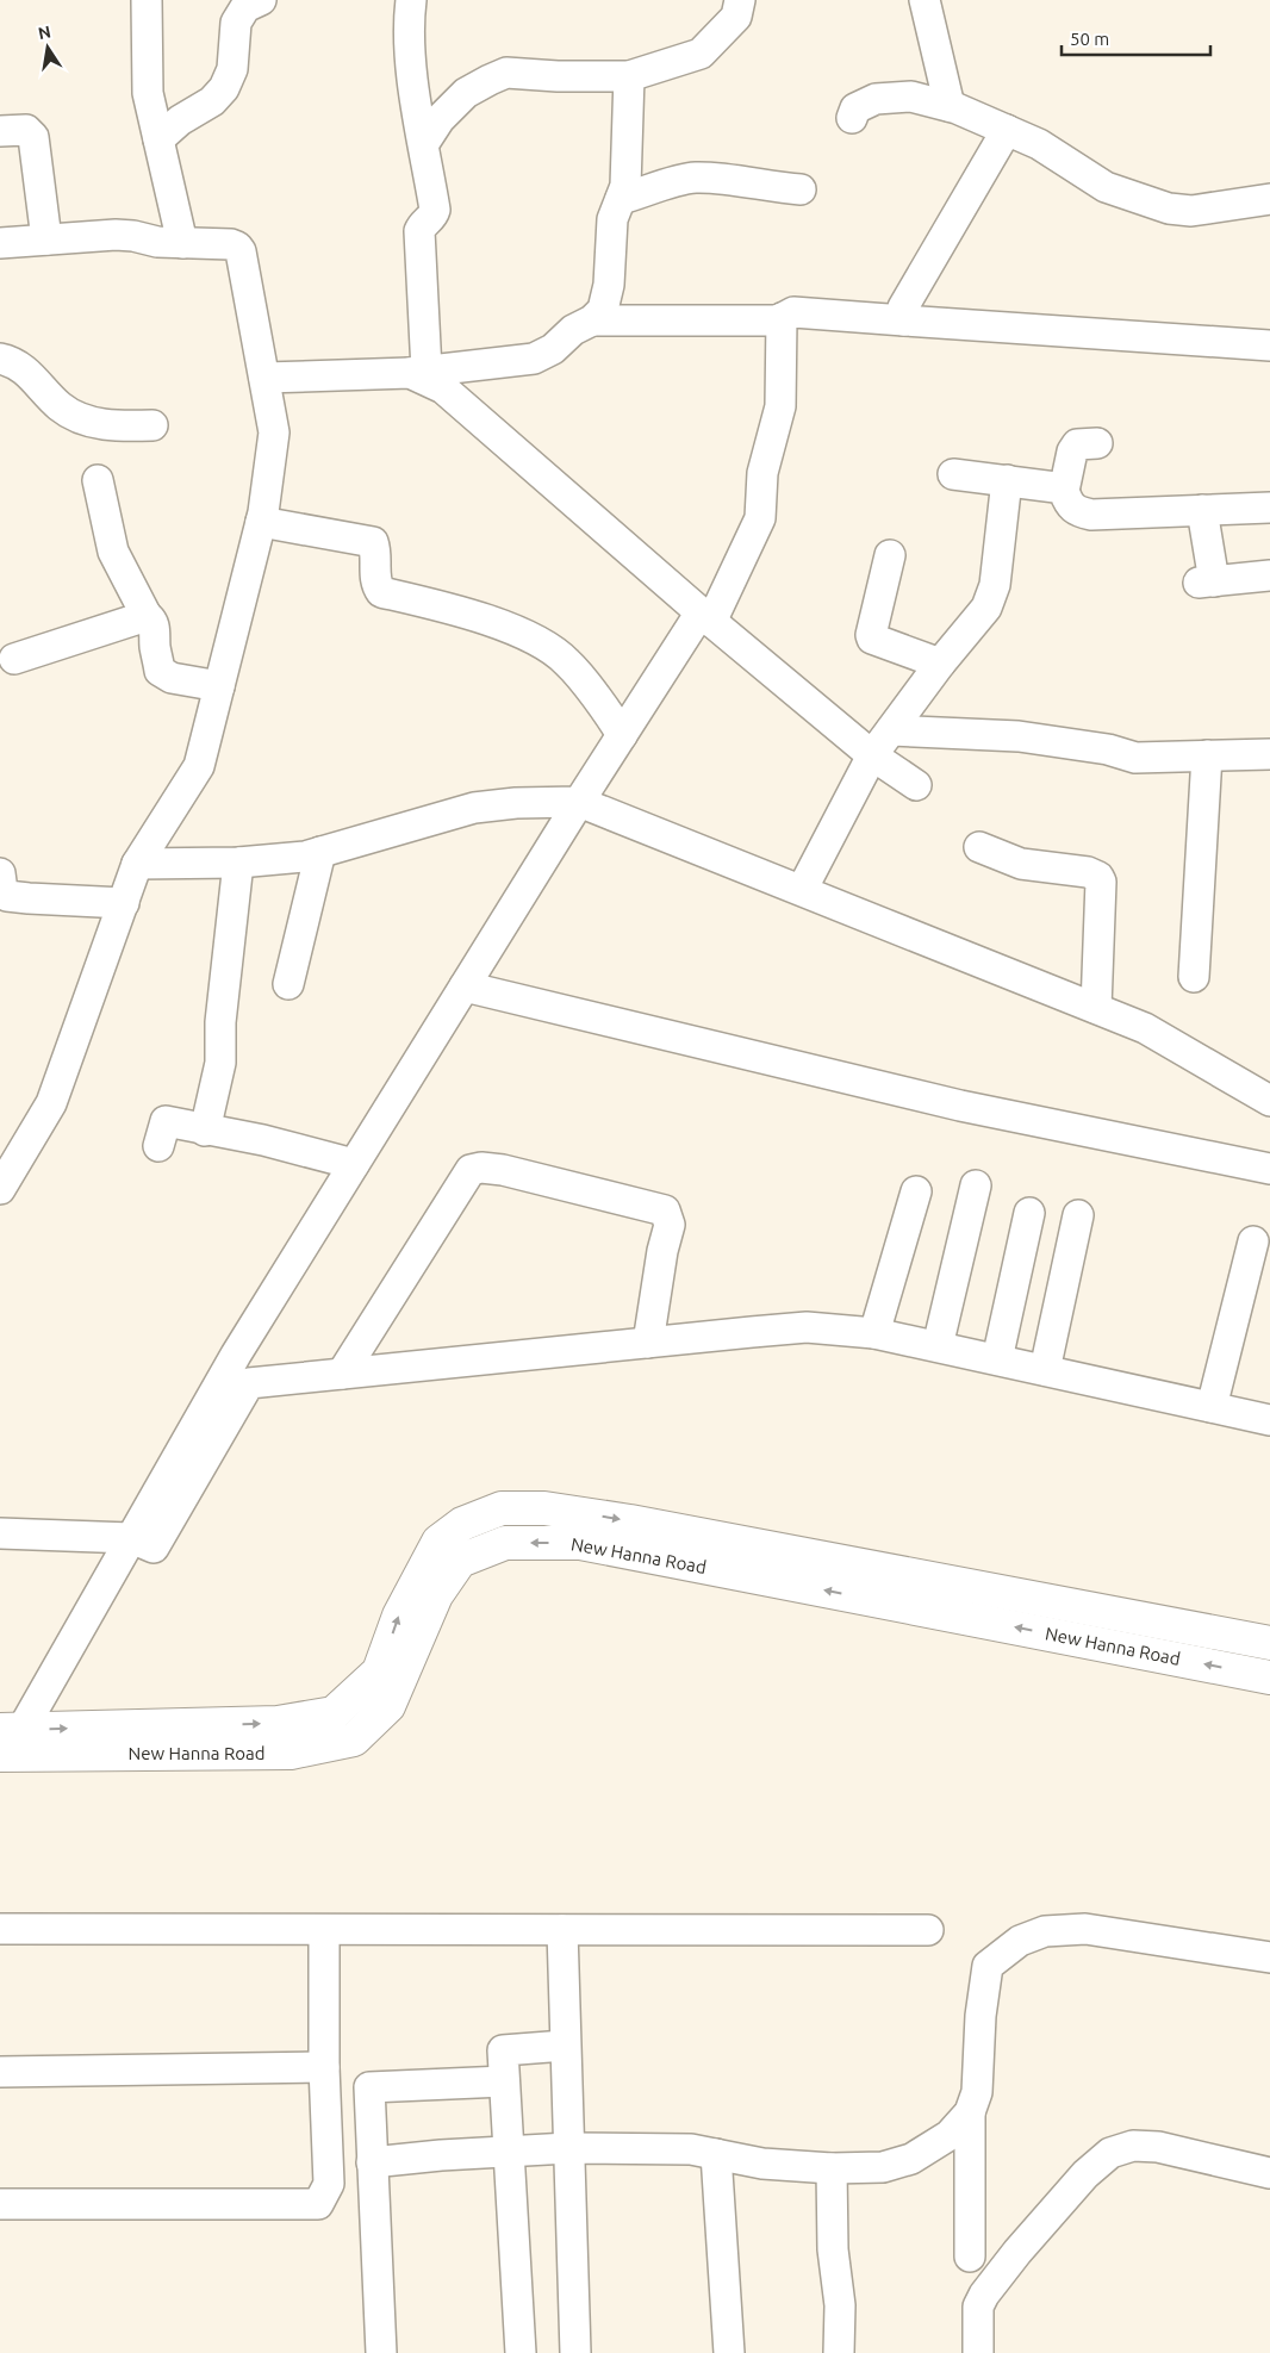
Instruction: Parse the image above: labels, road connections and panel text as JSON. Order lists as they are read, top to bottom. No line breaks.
{"streets":{"main road":["New Hanna Road"]},"scale_bar":"50 m","north":"top"}
